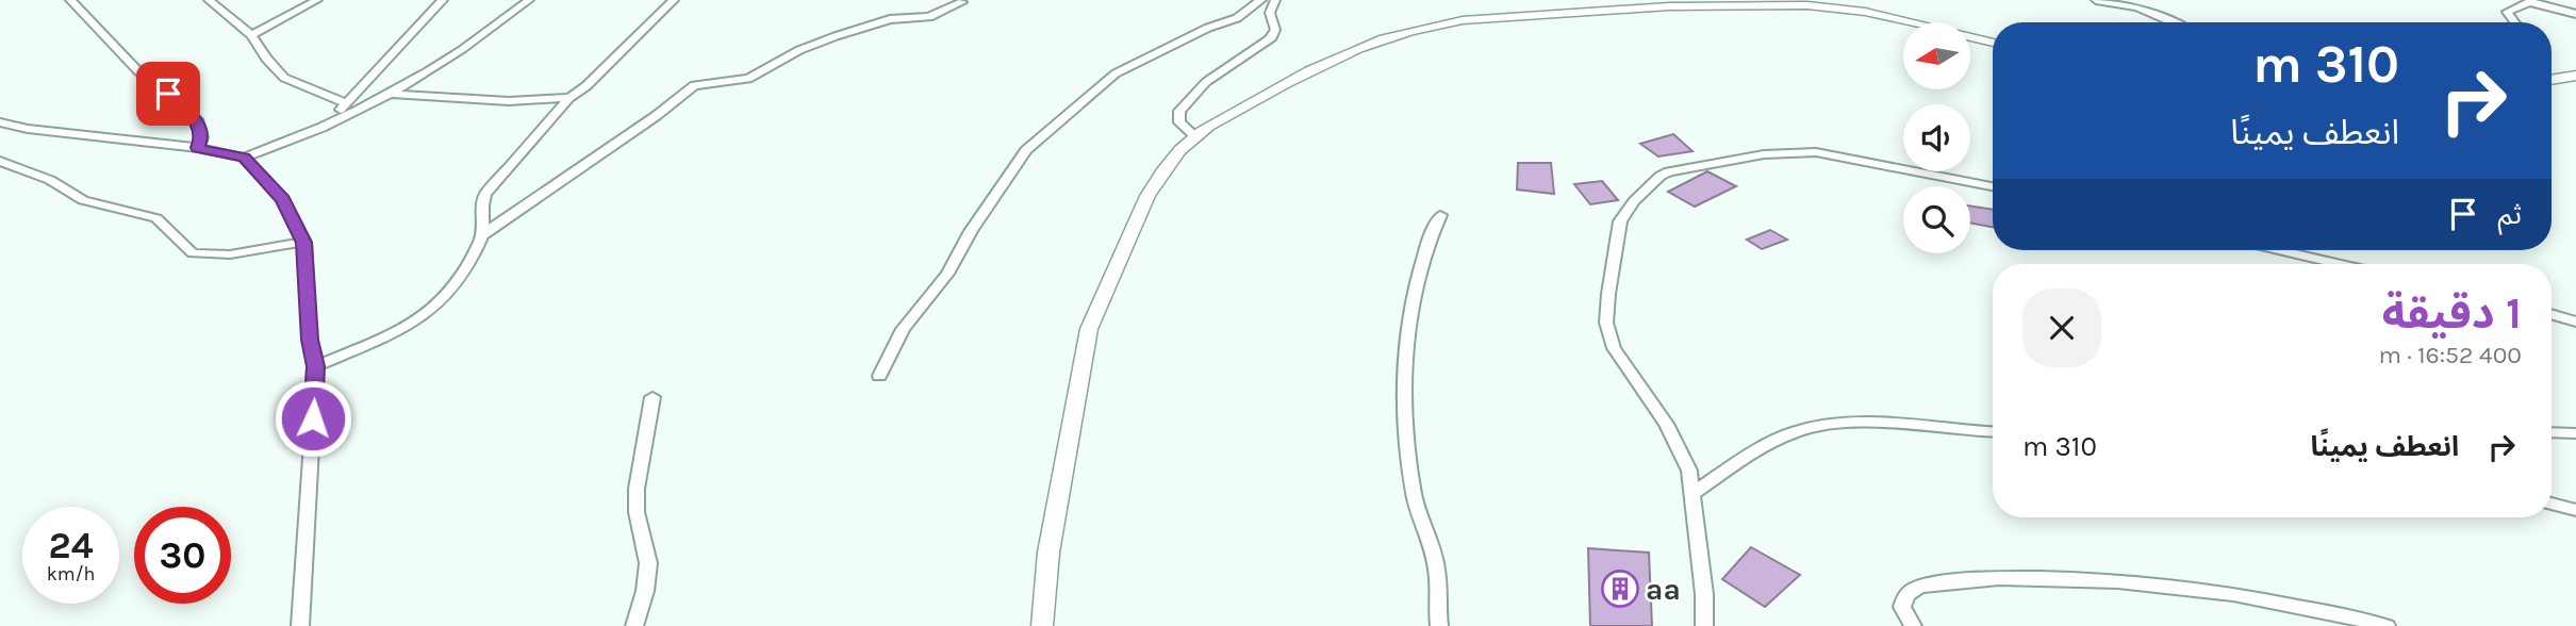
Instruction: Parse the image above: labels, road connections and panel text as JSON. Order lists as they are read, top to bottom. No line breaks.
{"places":{"building":["aa"]},"north":"left","page":{"turn":["310 m","انعطف يمينًا"],"then":"ثم","heading":["1 دقيقة","400 m · 16:52"],"list":[{"name":"انعطف يمينًا","value":"310 m"}],"speed":"24 km/h","limit":"30"}}
